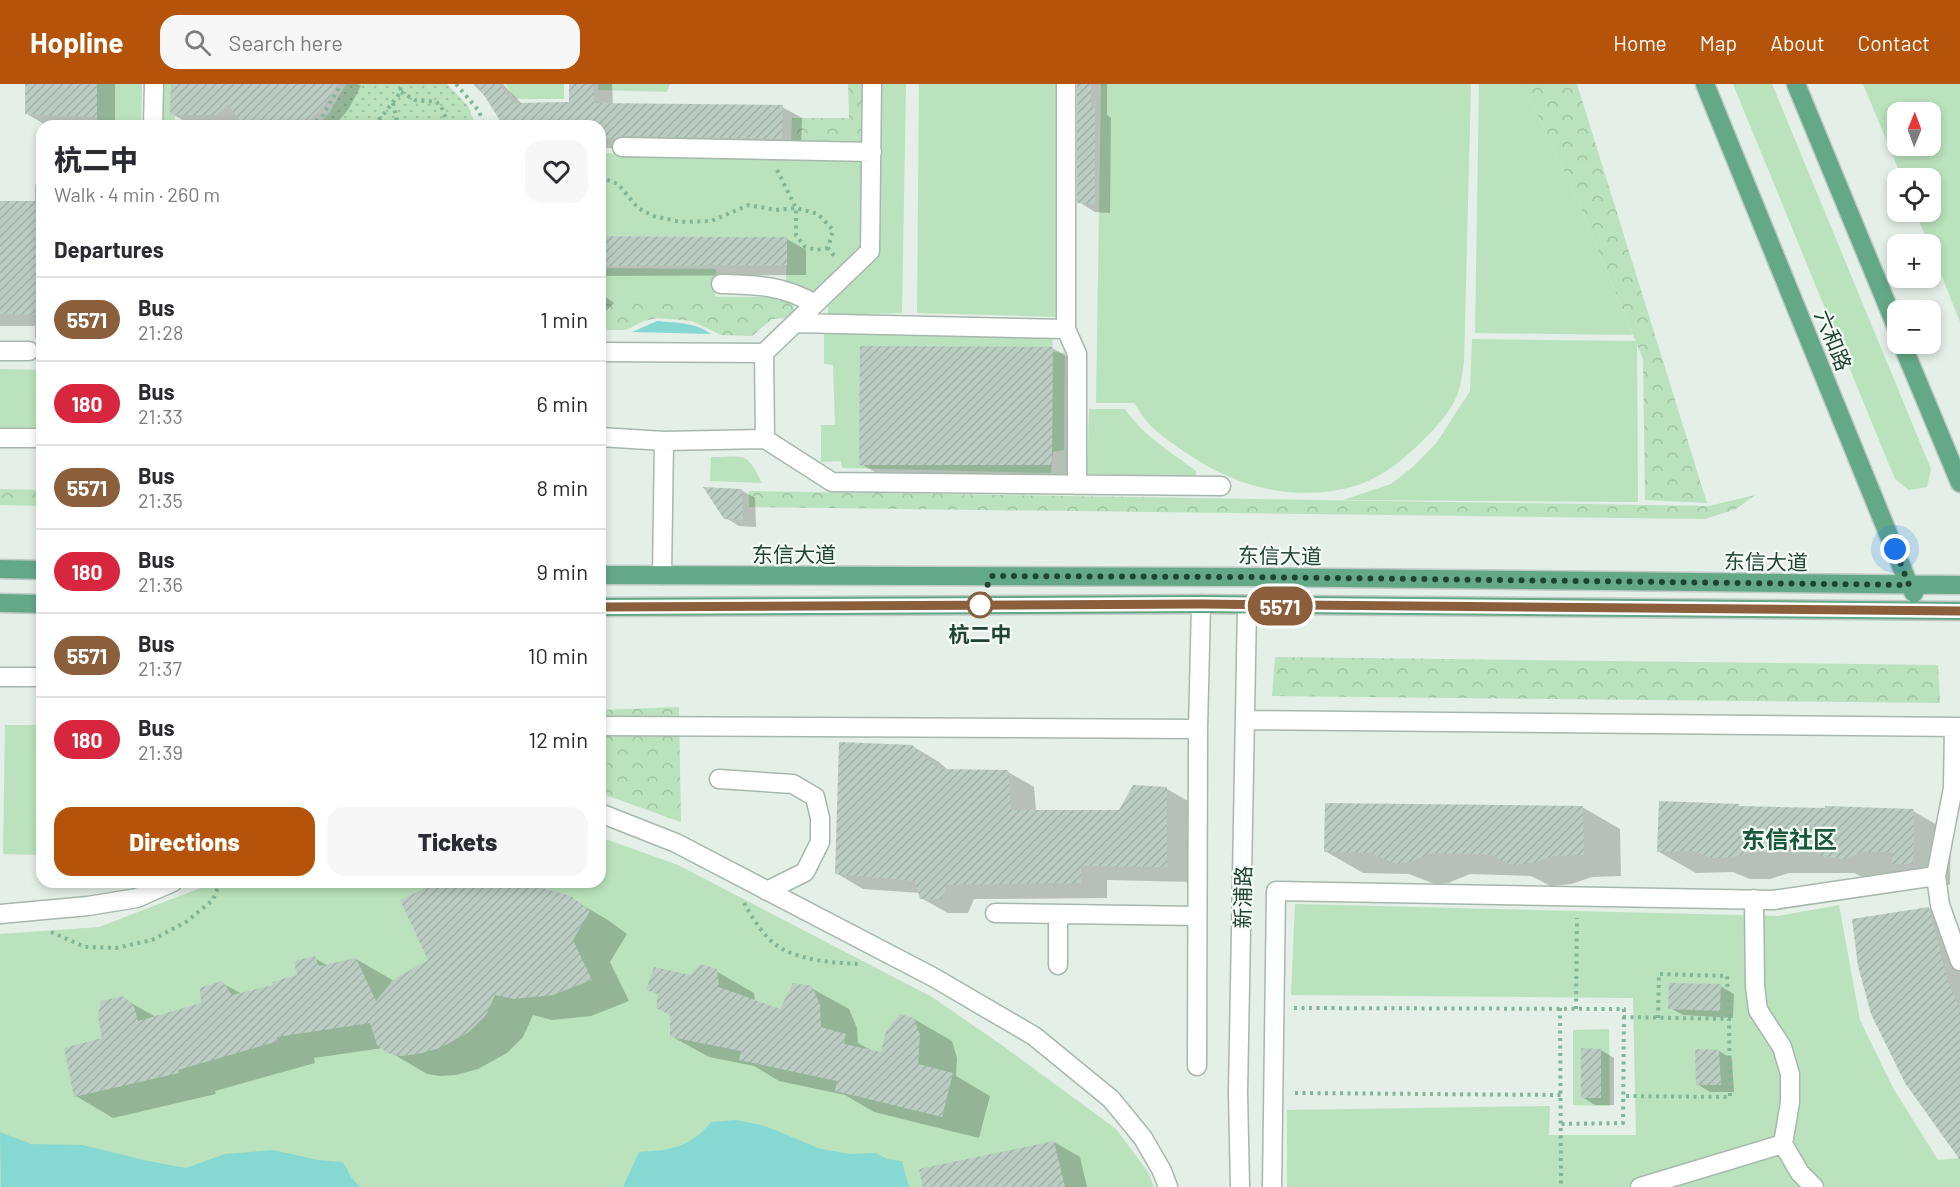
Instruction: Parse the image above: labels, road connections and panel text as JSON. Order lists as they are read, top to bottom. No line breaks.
{"streets":{"main road":["六和路","东信大道"],"street":["新浦路"]},"crossings":[["六和路","东信大道"]],"districts":["东信社区"],"places":["杭二中"],"lines":["bus line 5571"],"north":"top","page":{"header":"Hopline","search":"Search here","nav":["Home","Map","About","Contact"],"on_map":"5571","map_buttons":["+","−"],"heading":[["杭二中","Walk · 4 min · 260 m"],"Departures"],"list":[{"mark":"5571","name":"Bus","note":"21:28","value":"1 min"},{"mark":"180","name":"Bus","note":"21:33","value":"6 min"},{"mark":"5571","name":"Bus","note":"21:35","value":"8 min"},{"mark":"180","name":"Bus","note":"21:36","value":"9 min"},{"mark":"5571","name":"Bus","note":"21:37","value":"10 min"},{"mark":"180","name":"Bus","note":"21:39","value":"12 min"}],"buttons":["Directions","Tickets"]}}
